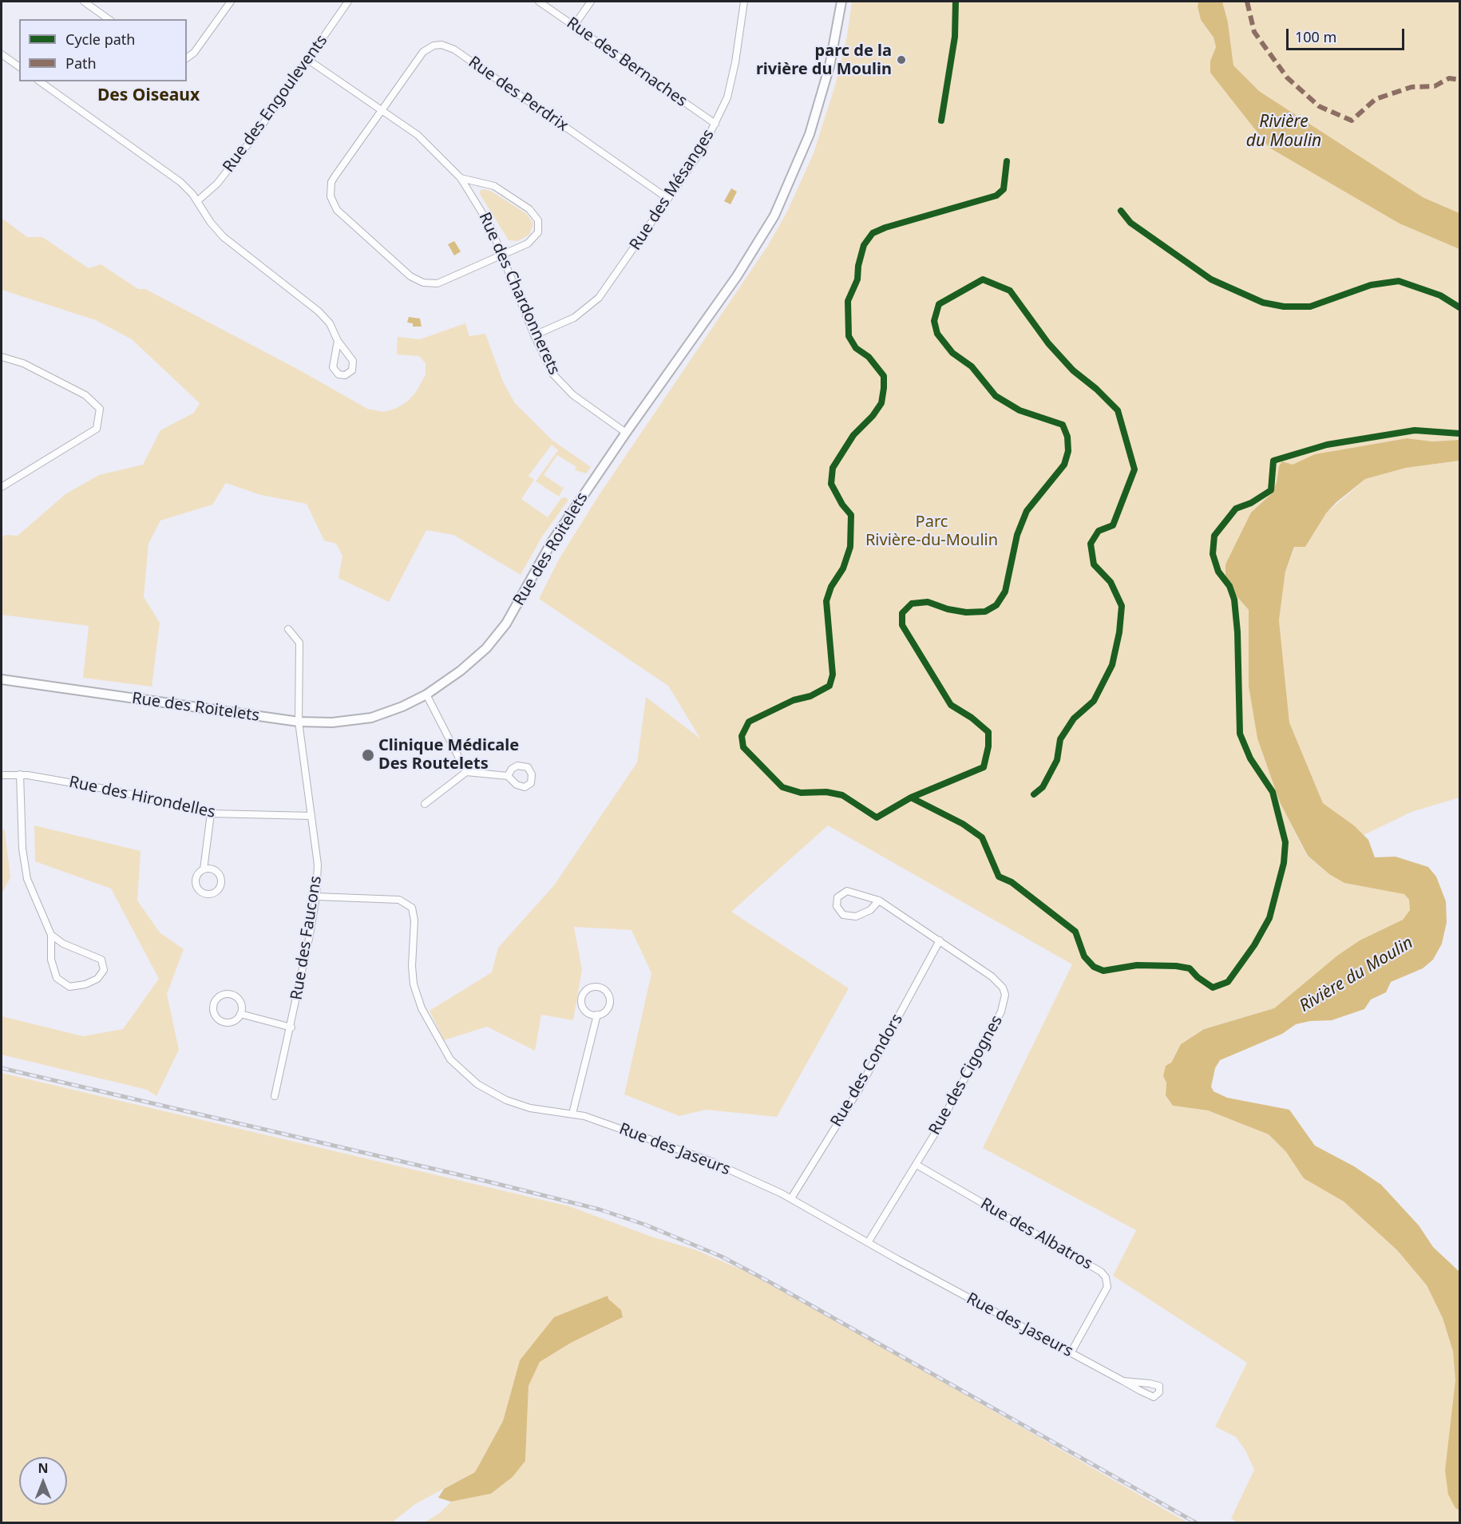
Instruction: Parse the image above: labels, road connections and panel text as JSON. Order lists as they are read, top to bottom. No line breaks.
{"streets":{"street":["Rue des Bernaches","Rue des Perdrix","Rue des Engoulevents","Rue des Mésanges","Rue des Chardonnerets","Rue des Roitelets","Rue des Hirondelles","Rue des Faucons","Rue des Condors","Rue des Cigognes","Rue des Jaseurs","Rue des Albatros"]},"crossings":[["Rue des Bernaches","Rue des Mésanges"],["Rue des Perdrix","Rue des Mésanges"],["Rue des Perdrix","Rue des Chardonnerets"],["Rue des Engoulevents","Rue des Chardonnerets"],["Rue des Mésanges","Rue des Chardonnerets"],["Rue des Chardonnerets","Rue des Roitelets"],["Rue des Roitelets","Rue des Faucons"],["Rue des Hirondelles","Rue des Faucons"],["Rue des Faucons","Rue des Jaseurs"],["Rue des Condors","Rue des Cigognes"],["Rue des Condors","Rue des Jaseurs"],["Rue des Cigognes","Rue des Jaseurs"],["Rue des Cigognes","Rue des Albatros"],["Rue des Jaseurs","Rue des Albatros"]],"districts":["Des Oiseaux"],"water":["Rivière du Moulin"],"parks":["Parc Rivière-du-Moulin"],"places":["parc de la rivière du Moulin","Clinique Médicale Des Routelets"],"legend":["Cycle path","Path"],"scale_bar":"100 m","north":"top"}
